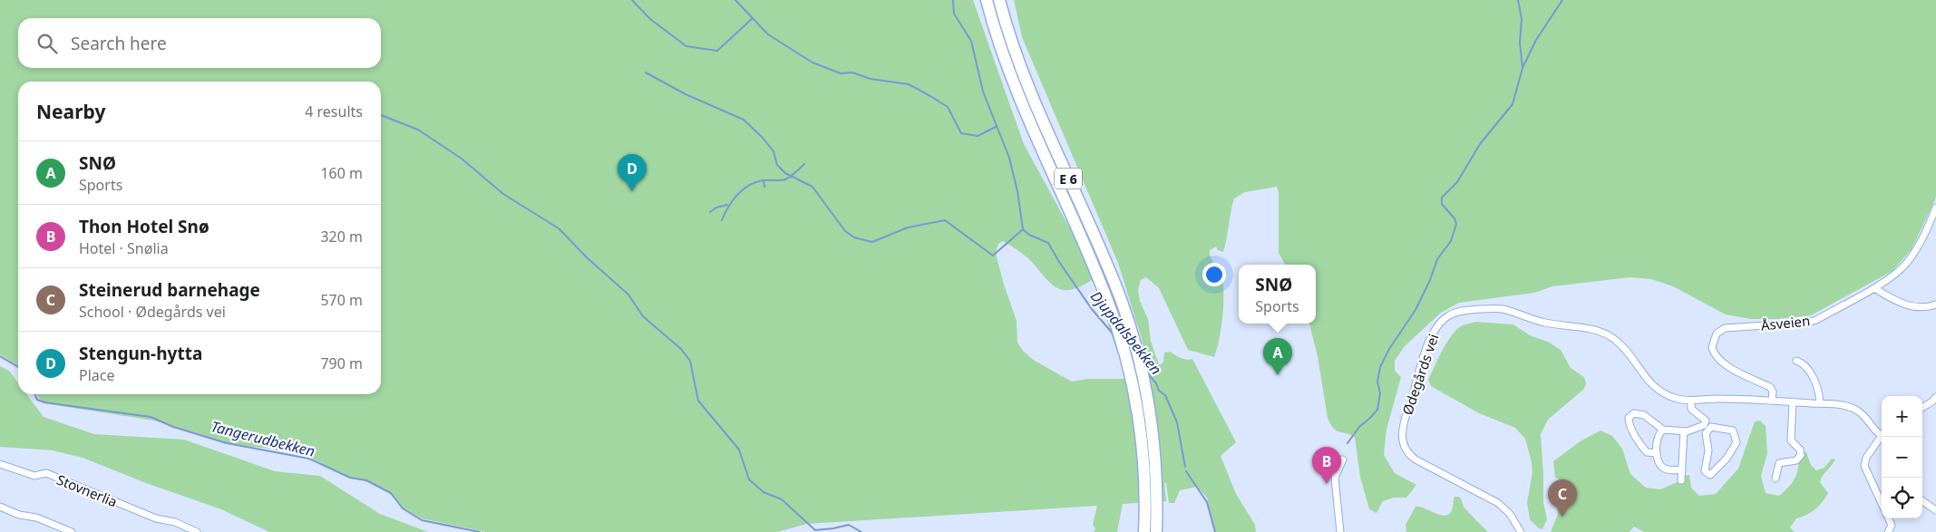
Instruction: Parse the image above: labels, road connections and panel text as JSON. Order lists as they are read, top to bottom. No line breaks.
{"streets":{"highway":["E 6"],"street":["Åsveien","Ødegårds vei","Stovnerlia"]},"crossings":[["Åsveien","Ødegårds vei"]],"water":["Djupdalsbekken","Tangerudbekken"],"page":{"search":"Search here","heading":["Nearby","4 results"],"list":[{"mark":"A","name":"SNØ","note":"Sports","value":"160 m"},{"mark":"B","name":"Thon Hotel Snø","note":"Hotel · Snølia","value":"320 m"},{"mark":"C","name":"Steinerud barnehage","note":"School · Ødegårds vei","value":"570 m"},{"mark":"D","name":"Stengun-hytta","note":"Place","value":"790 m"}],"pins":["D","A","B","C"],"popup":["SNØ","Sports"],"map_buttons":["+","−"]}}
